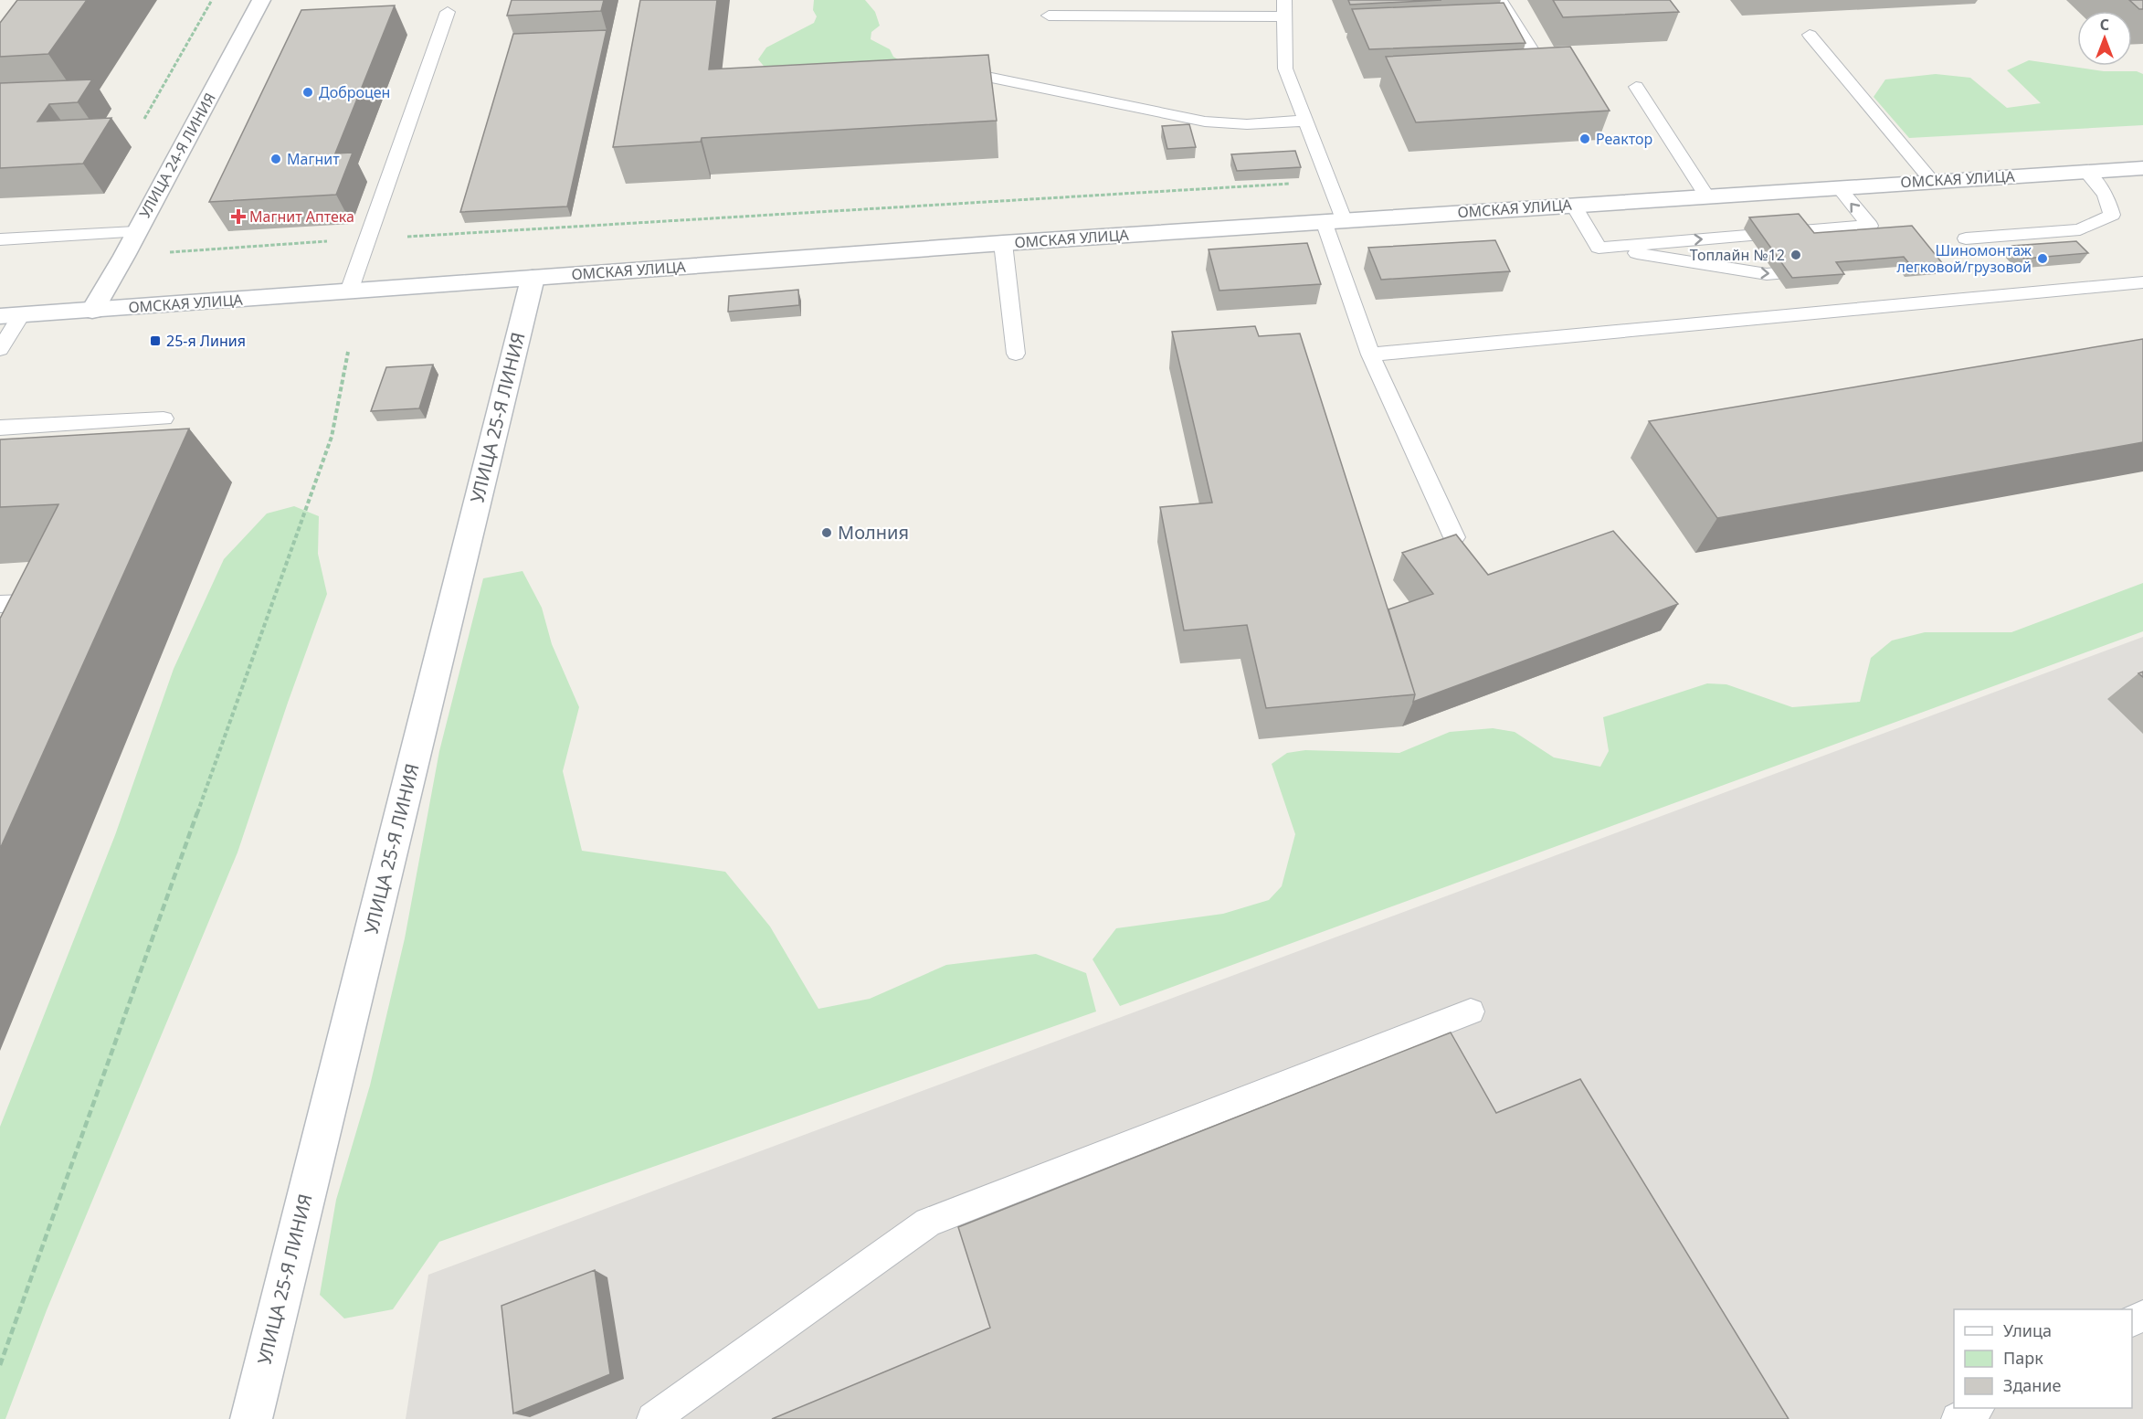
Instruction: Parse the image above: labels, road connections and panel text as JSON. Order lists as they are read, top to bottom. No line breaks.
{"streets":{"street":["УЛИЦА 24-Я ЛИНИЯ","ОМСКАЯ УЛИЦА","УЛИЦА 25-Я ЛИНИЯ"]},"crossings":[["УЛИЦА 24-Я ЛИНИЯ","ОМСКАЯ УЛИЦА"],["ОМСКАЯ УЛИЦА","УЛИЦА 25-Я ЛИНИЯ"]],"places":{"other":["Доброцен","Реактор","Магнит","Топлайн №12","Шиномонтаж легковой/грузовой","Молния"],"health":["Магнит Аптека"],"transit":["25-я Линия"]},"legend":["Улица","Парк","Здание"],"north":"top"}
